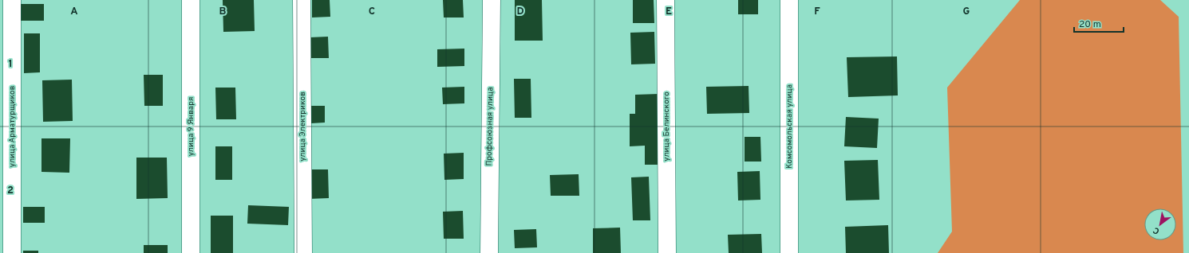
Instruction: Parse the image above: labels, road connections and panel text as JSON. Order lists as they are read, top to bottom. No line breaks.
{"streets":{"street":["улица Арматурщиков","улица 9 Января","улица Электриков","Профсоюзная улица","улица Белинского","Комсомольская улица"]},"scale_bar":"20 m","north":"bottom left","grid":{"columns":["A","B","C","D","E","F","G"],"rows":["1","2"]}}
